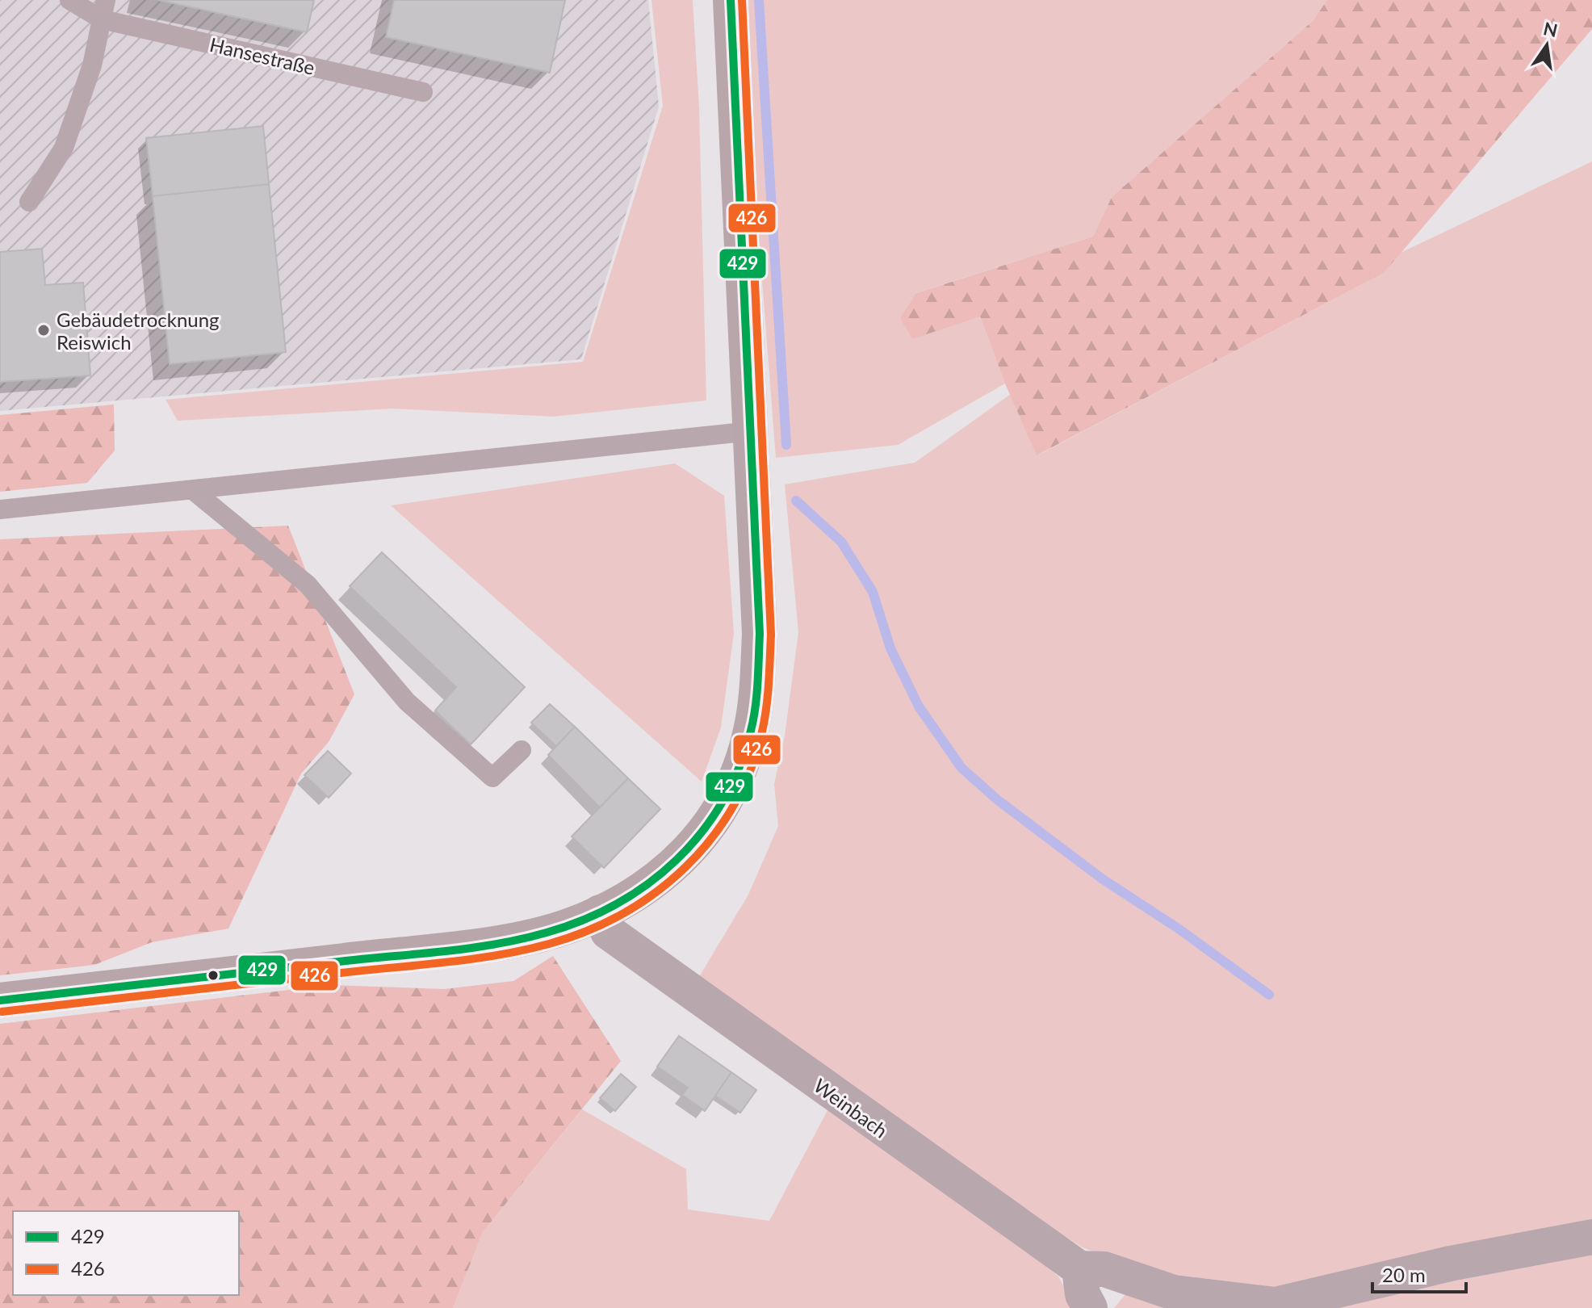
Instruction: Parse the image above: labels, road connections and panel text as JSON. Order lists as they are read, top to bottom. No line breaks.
{"streets":{"street":["Weinbach"],"lane":["Hansestraße"]},"places":["Gebäudetrocknung Reiswich"],"lines":["transit line 429","transit line 426"],"legend":["429","426"],"scale_bar":"20 m","north":"top"}
